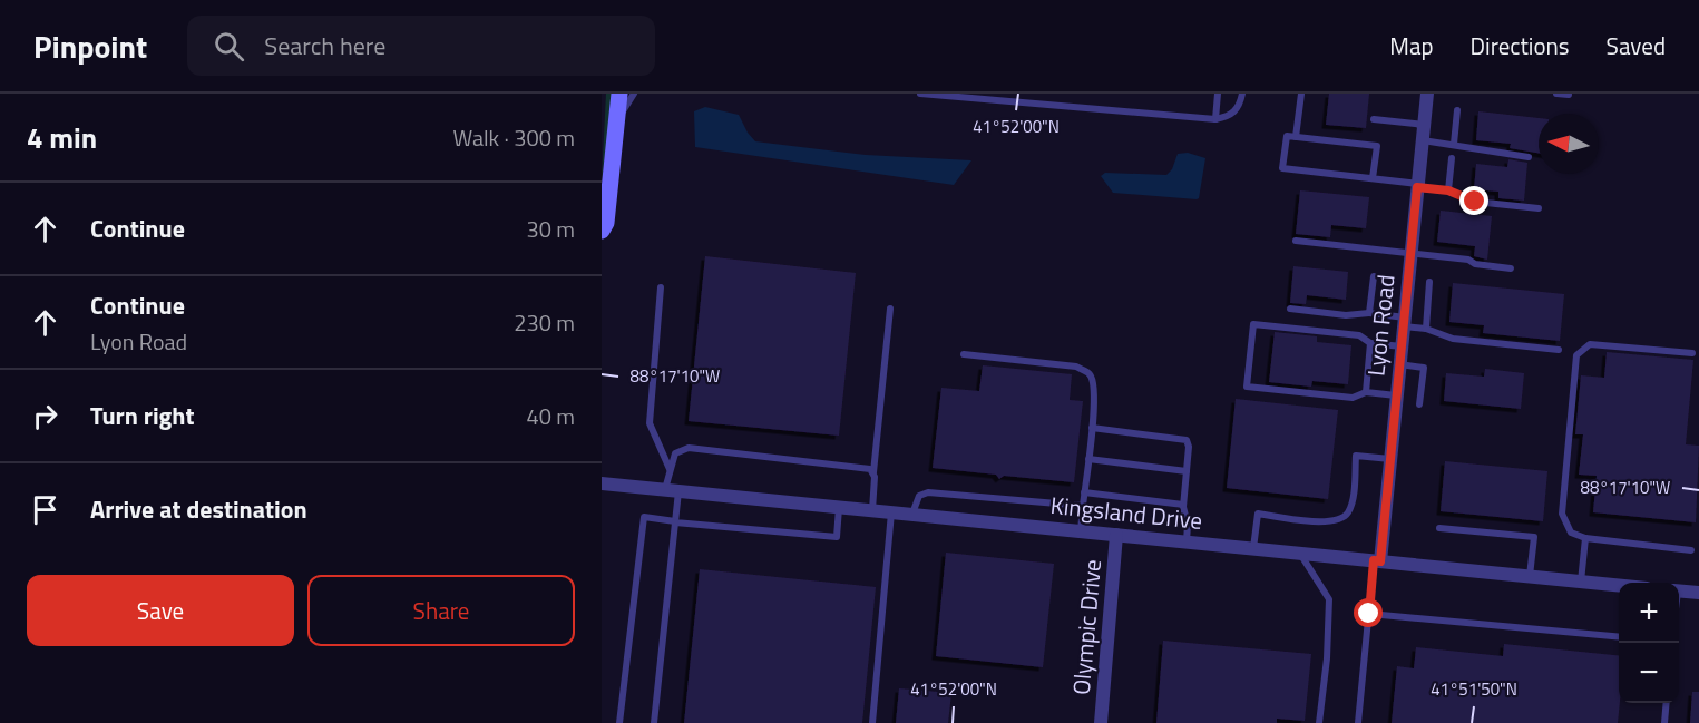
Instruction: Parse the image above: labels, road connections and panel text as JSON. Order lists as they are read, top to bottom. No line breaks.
{"streets":{"street":["Lyon Road","Kingsland Drive","Olympic Drive"]},"crossings":[["Lyon Road","Kingsland Drive"],["Kingsland Drive","Olympic Drive"]],"north":"left","page":{"header":"Pinpoint","search":"Search here","nav":["Map","Directions","Saved"],"heading":["4 min","Walk · 300 m"],"list":[["Continue","30 m"],["Continue","Lyon Road","230 m"],["Turn right","40 m"],"Arrive at destination"],"buttons":["Save","Share"],"map_buttons":["+","−"]},"coordinates":["41°52'00\"N","88°17'10\"W","41°51'50\"N"]}
